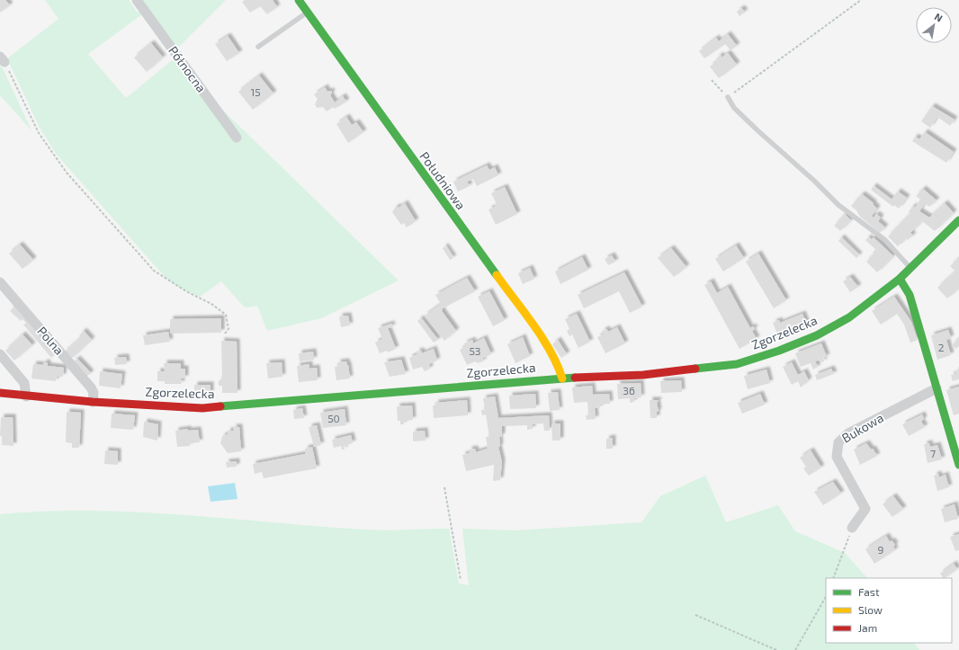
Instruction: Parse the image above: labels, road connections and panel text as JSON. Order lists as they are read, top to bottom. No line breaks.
{"streets":{"street":["Północna","Południowa","Zgorzelecka","Polna","Bukowa"]},"crossings":[["Południowa","Zgorzelecka"],["Zgorzelecka","Polna"]],"house_numbers":["15","2","53","36","50","7","9"],"legend":["Fast","Slow","Jam"],"north":"top right"}
